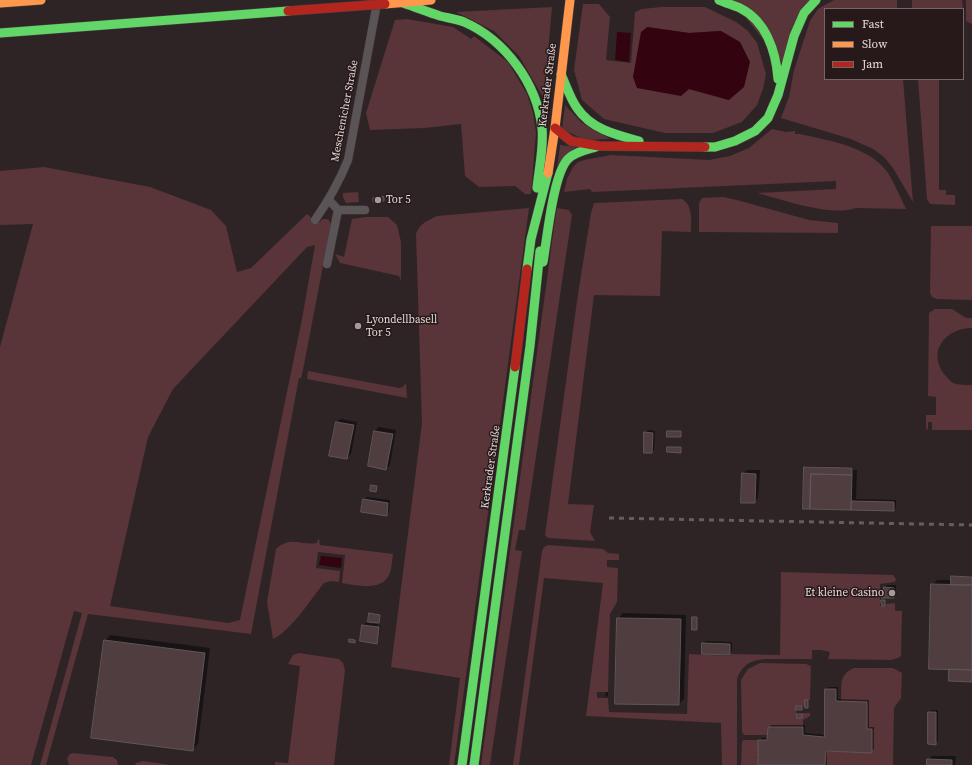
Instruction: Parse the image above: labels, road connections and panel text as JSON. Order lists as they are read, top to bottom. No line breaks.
{"streets":{"main road":["Kerkrader Straße"],"street":["Meschenicher Straße"]},"places":["Tor 5","Lyondellbasell Tor 5","Et kleine Casino"],"legend":["Fast","Slow","Jam"]}
